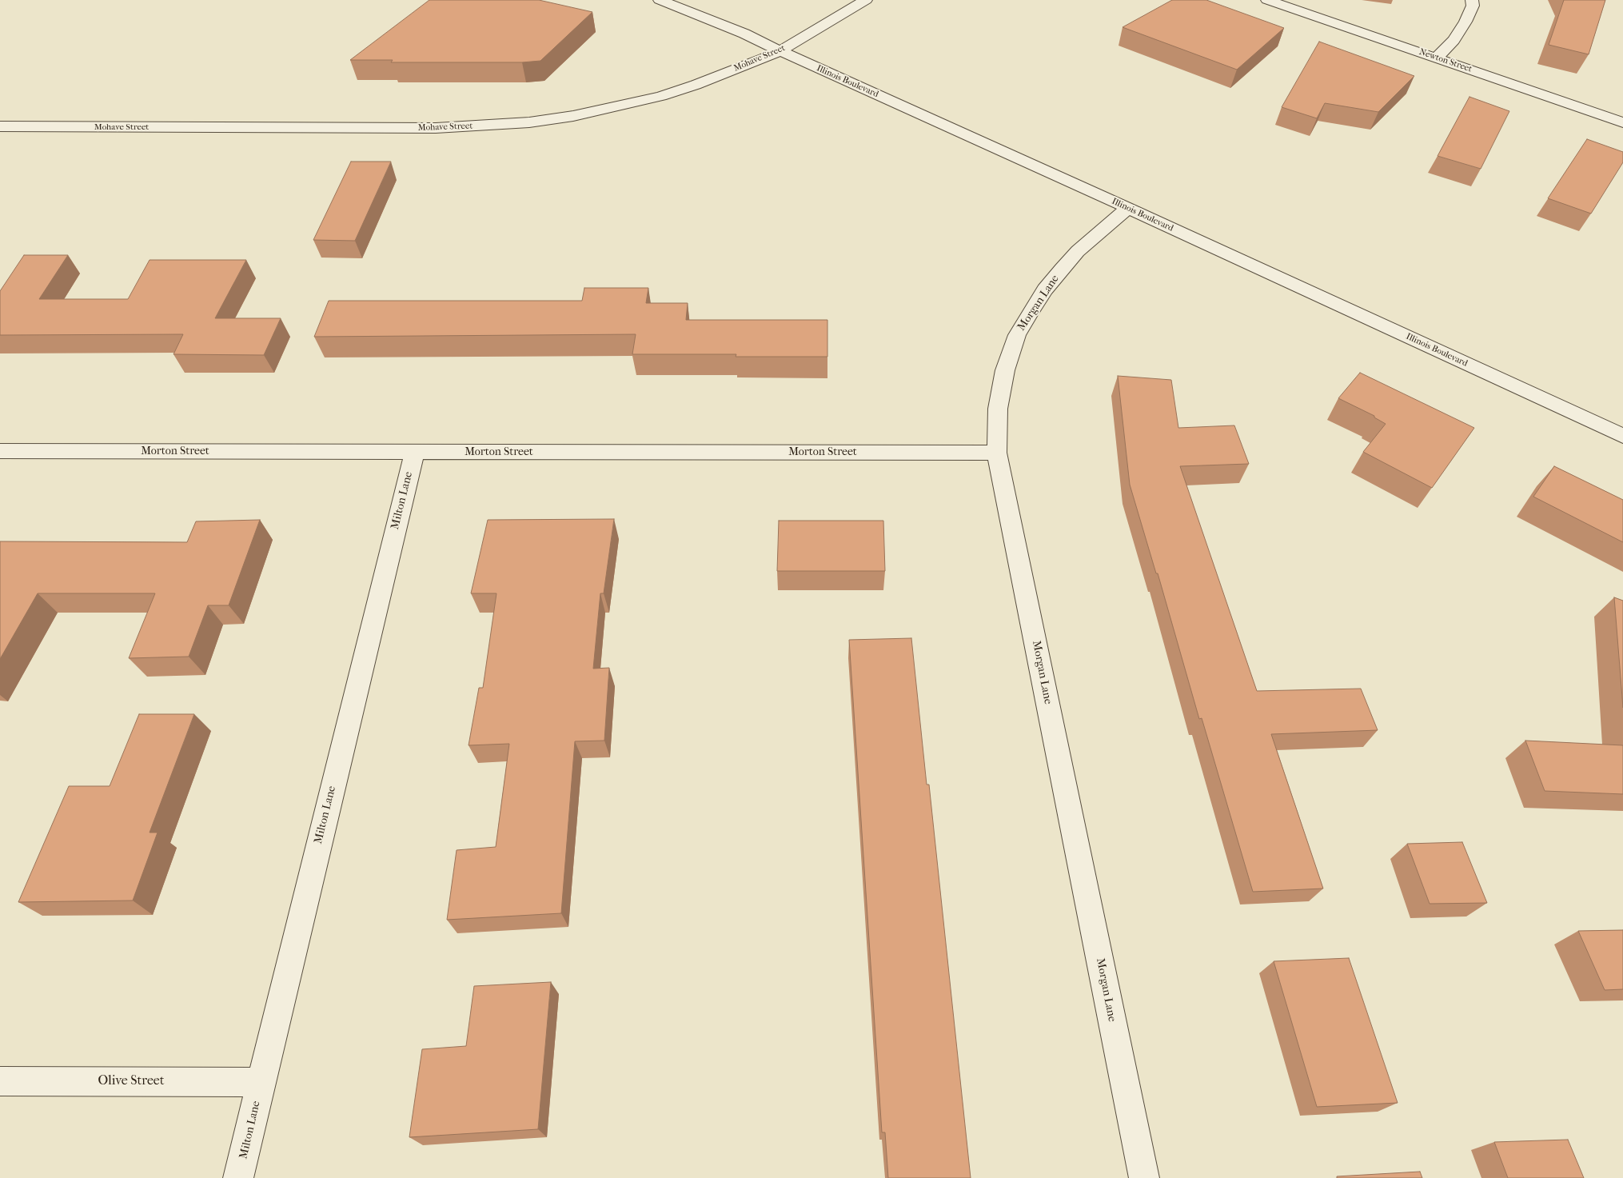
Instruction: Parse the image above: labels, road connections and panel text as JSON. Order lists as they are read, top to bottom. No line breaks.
{"streets":{"street":["Mohave Street","Newton Street","Illinois Boulevard","Morgan Lane","Morton Street","Milton Lane","Olive Street"]},"crossings":[["Mohave Street","Illinois Boulevard"],["Illinois Boulevard","Morgan Lane"],["Morgan Lane","Morton Street"],["Morton Street","Milton Lane"],["Milton Lane","Olive Street"]]}
